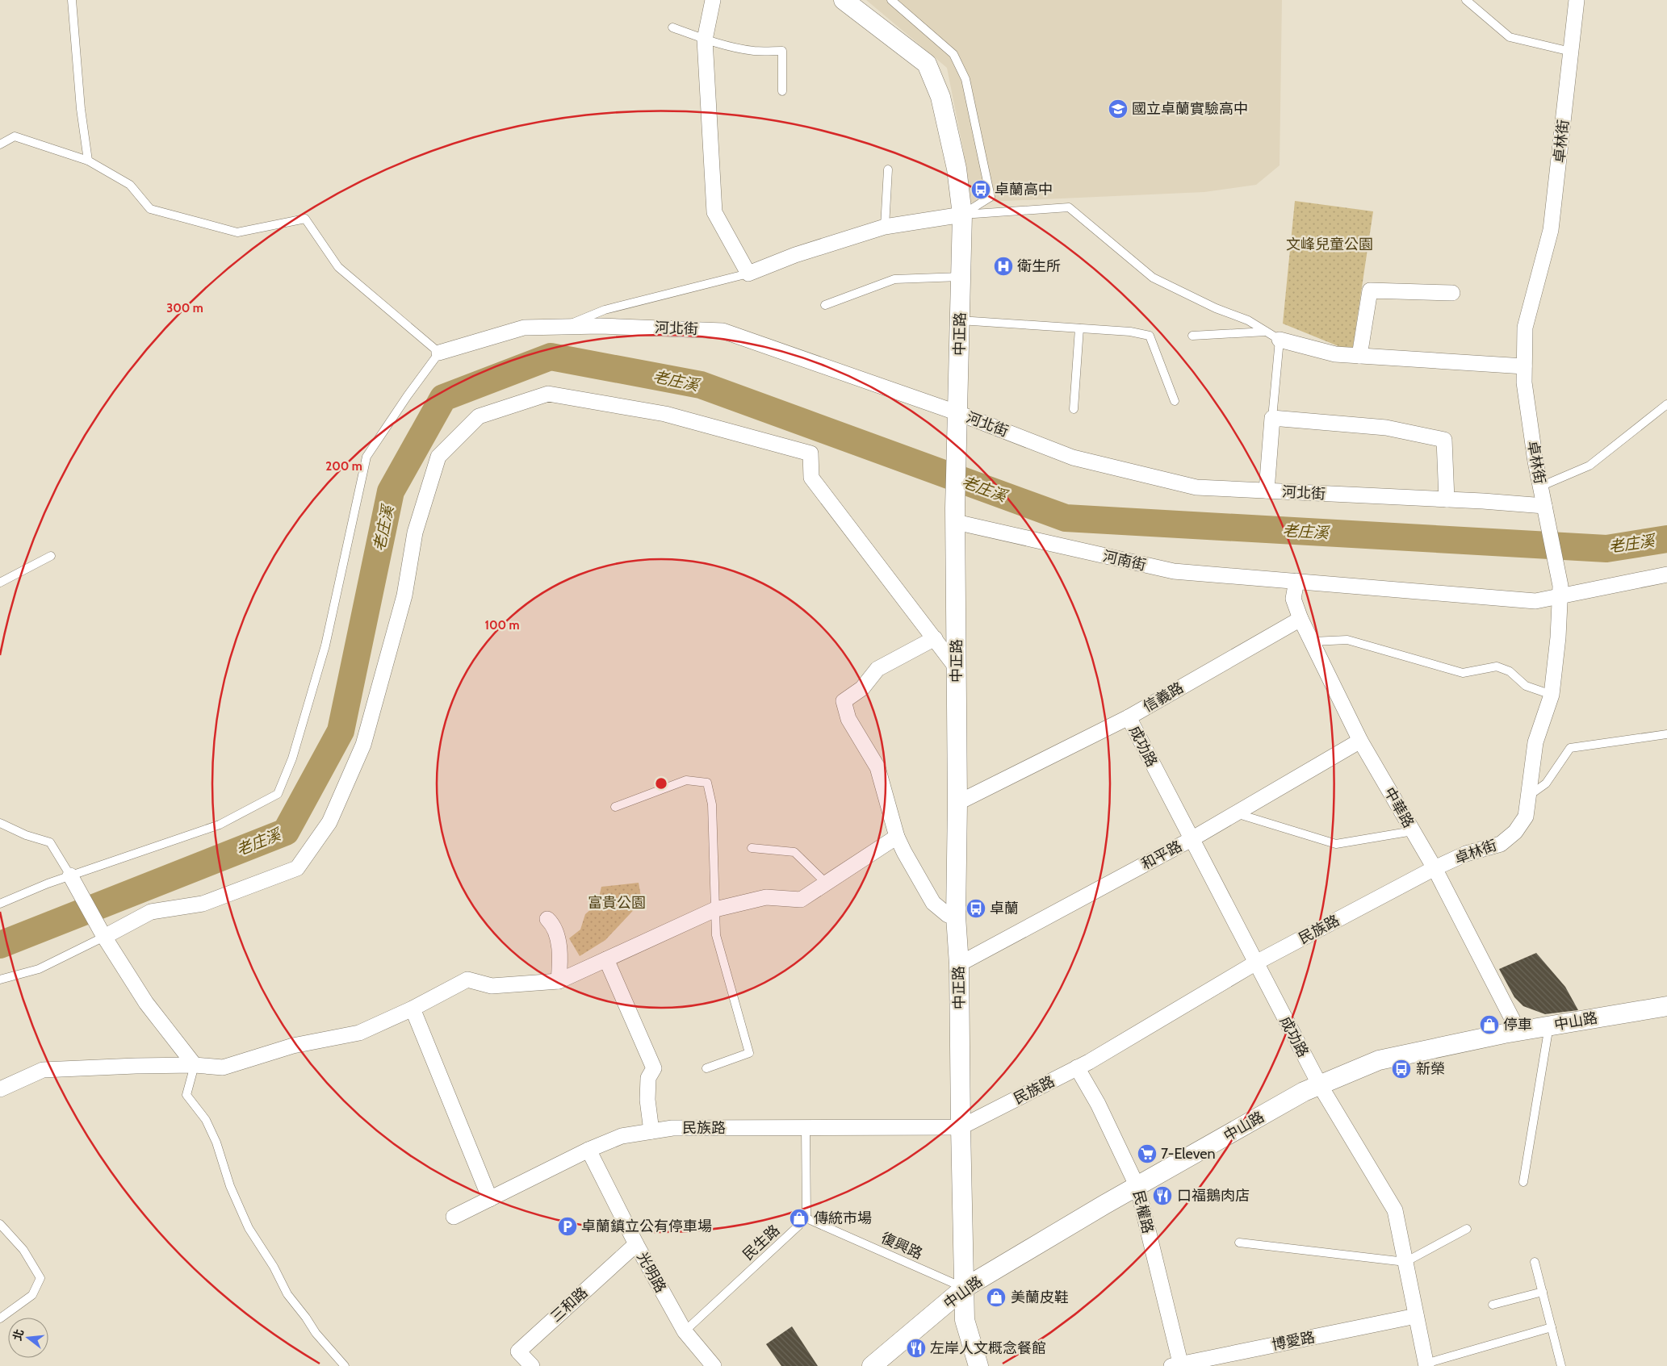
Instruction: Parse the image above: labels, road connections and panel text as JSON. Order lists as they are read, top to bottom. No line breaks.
{"streets":{"street":["卓林街","河北街","中正路","河南街","信義路","成功路","中華路","和平路","民族路","中山路","民權路","光明路","三和路","博愛路"],"lane":["民生路","復興路"]},"crossings":[["卓林街","河北街"],["卓林街","河南街"],["卓林街","中華路"],["卓林街","民族路"],["河北街","中正路"],["中正路","河南街"],["中正路","信義路"],["中正路","和平路"],["中正路","民族路"],["中正路","中山路"],["中正路","復興路"],["河南街","中華路"],["信義路","成功路"],["信義路","中華路"],["成功路","和平路"],["成功路","民族路"],["成功路","中山路"],["成功路","博愛路"],["中華路","和平路"],["中華路","民族路"],["中華路","中山路"],["民族路","民權路"],["民族路","光明路"],["中山路","民權路"],["中山路","復興路"],["民權路","博愛路"],["民生路","復興路"],["民生路","光明路"],["光明路","三和路"]],"water":["老庄溪"],"parks":["文峰兒童公園","富貴公園"],"places":{"school or university":["國立卓蘭實驗高中"],"bus stop":["卓蘭高中","卓蘭","新榮"],"hospital":["衛生所"],"shop":["停車","傳統市場","美蘭皮鞋"],"supermarket":["7-Eleven"],"restaurant":["口福鵝肉店","左岸人文概念餐館"],"parking":["卓蘭鎮立公有停車場"]},"north":"left","rings":["300 m","200 m","100 m"]}
